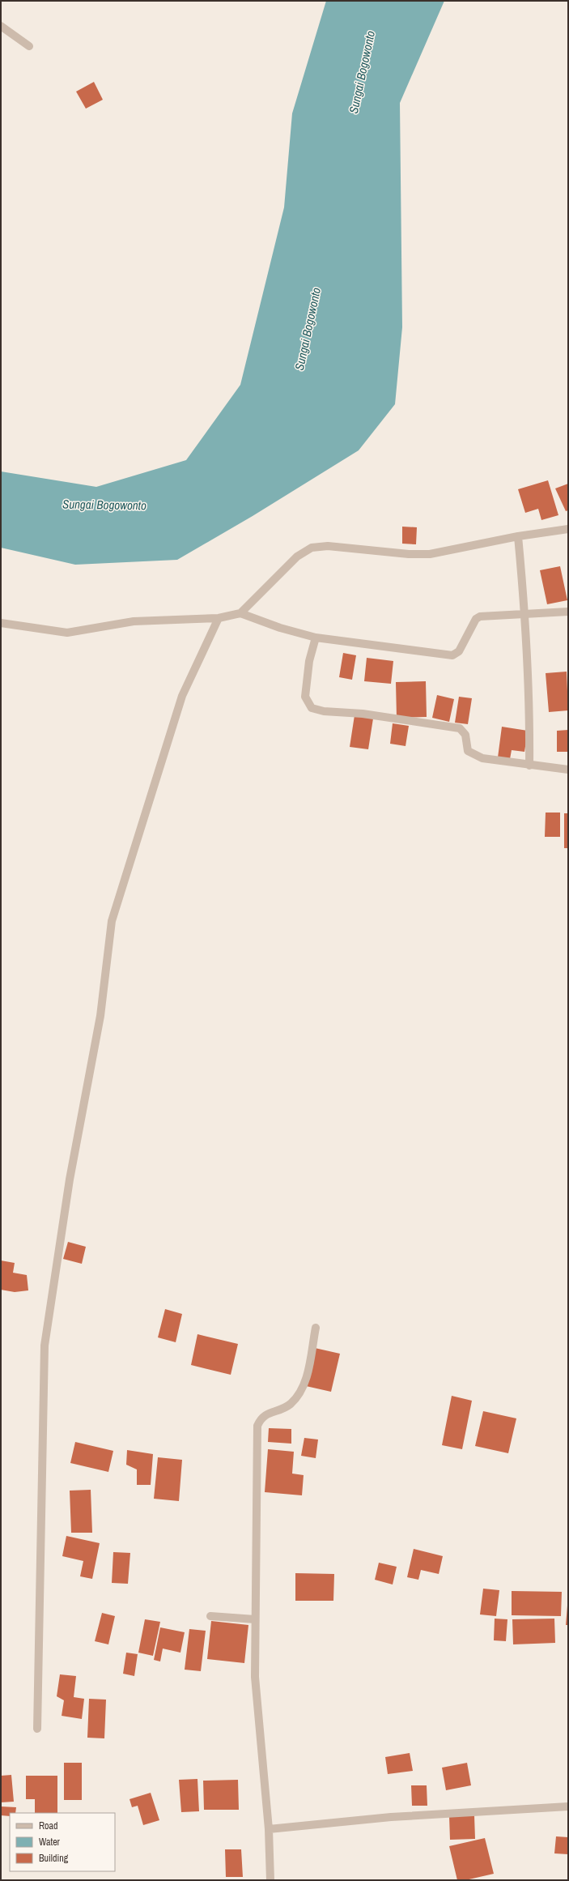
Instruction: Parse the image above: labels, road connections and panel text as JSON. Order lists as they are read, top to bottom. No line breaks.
{"water":["Sungai Bogowonto"],"legend":["Road","Water","Building"]}
